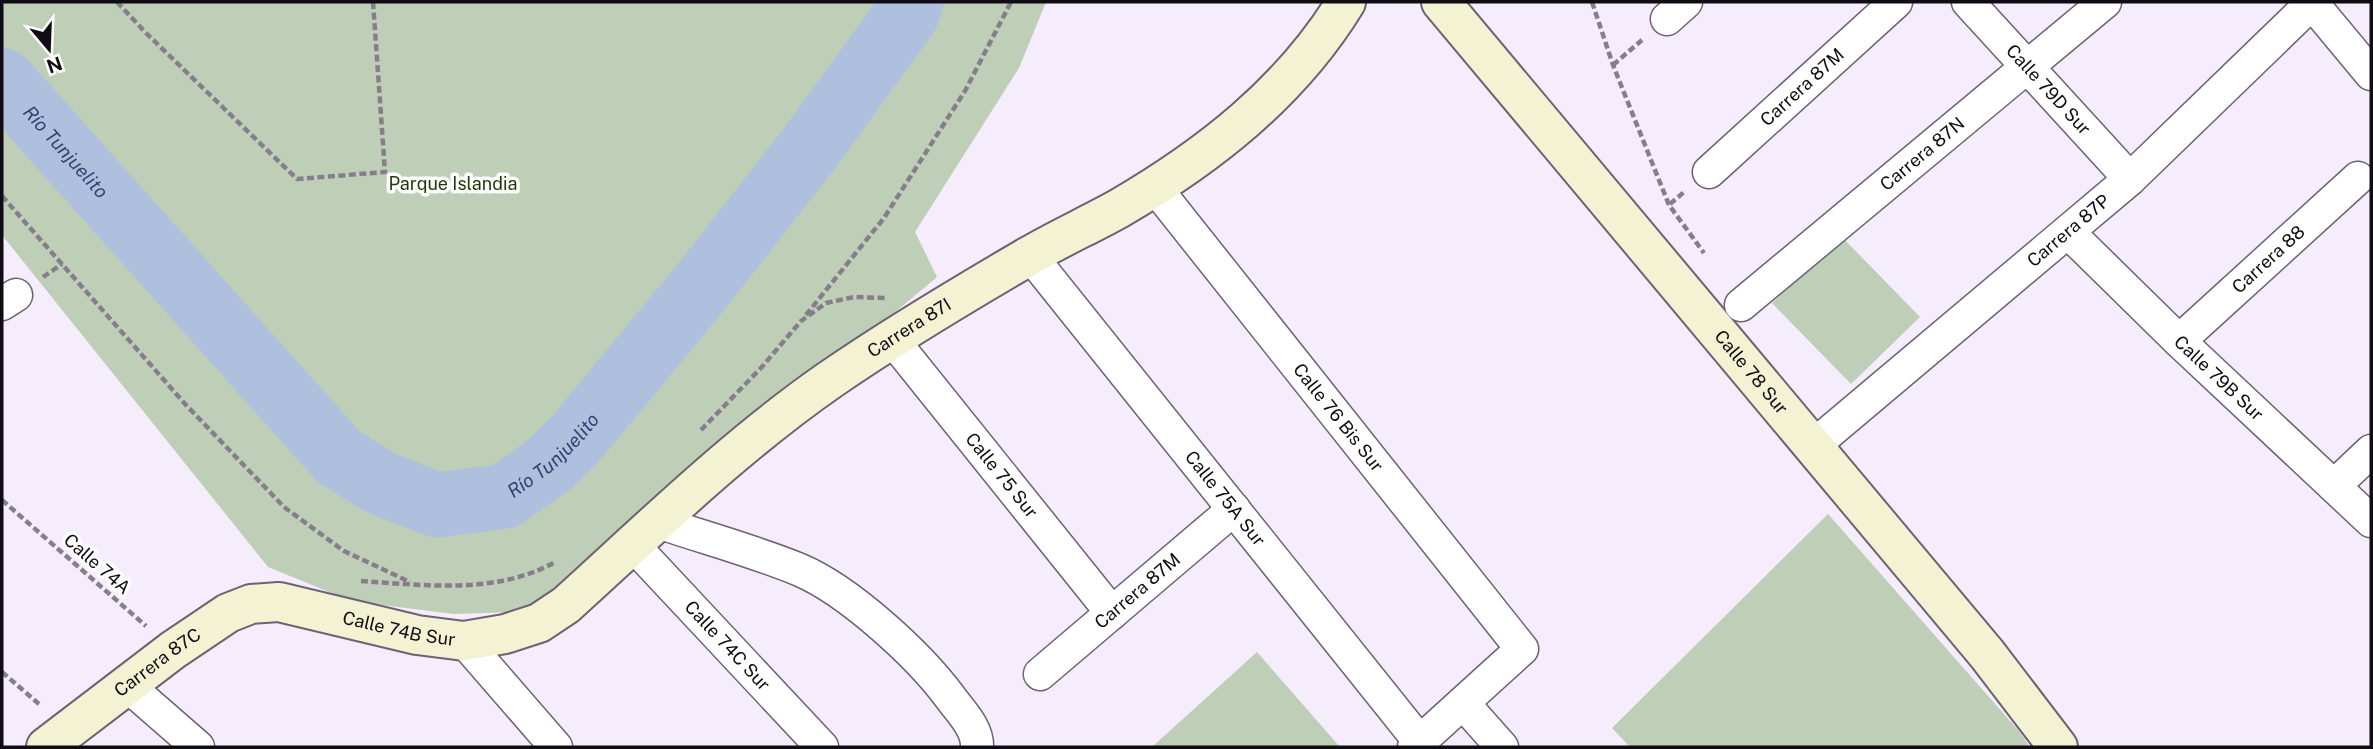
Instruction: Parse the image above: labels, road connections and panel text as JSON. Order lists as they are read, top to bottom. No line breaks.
{"streets":{"street":["Carrera 87M","Calle 79D Sur","Carrera 87N","Carrera 87P","Carrera 88","Carrera 87I","Calle 78 Sur","Calle 79B Sur","Calle 76 Bis Sur","Calle 75 Sur","Calle 75A Sur","Calle 74B Sur","Calle 74C Sur","Carrera 87C"],"path":["Calle 74A"]},"crossings":[["Carrera 87M","Calle 75 Sur"],["Carrera 87M","Calle 75A Sur"],["Calle 79D Sur","Carrera 87N"],["Calle 79D Sur","Carrera 87P"],["Carrera 87P","Calle 78 Sur"],["Carrera 87P","Calle 79B Sur"],["Carrera 88","Calle 79B Sur"],["Carrera 87I","Calle 76 Bis Sur"],["Carrera 87I","Calle 75 Sur"],["Carrera 87I","Calle 75A Sur"],["Carrera 87I","Calle 74B Sur"],["Carrera 87I","Calle 74C Sur"],["Calle 74A","Carrera 87C"],["Calle 74B Sur","Carrera 87C"]],"water":["Río Tunjuelito"],"parks":["Parque Islandia"],"north":"bottom"}
